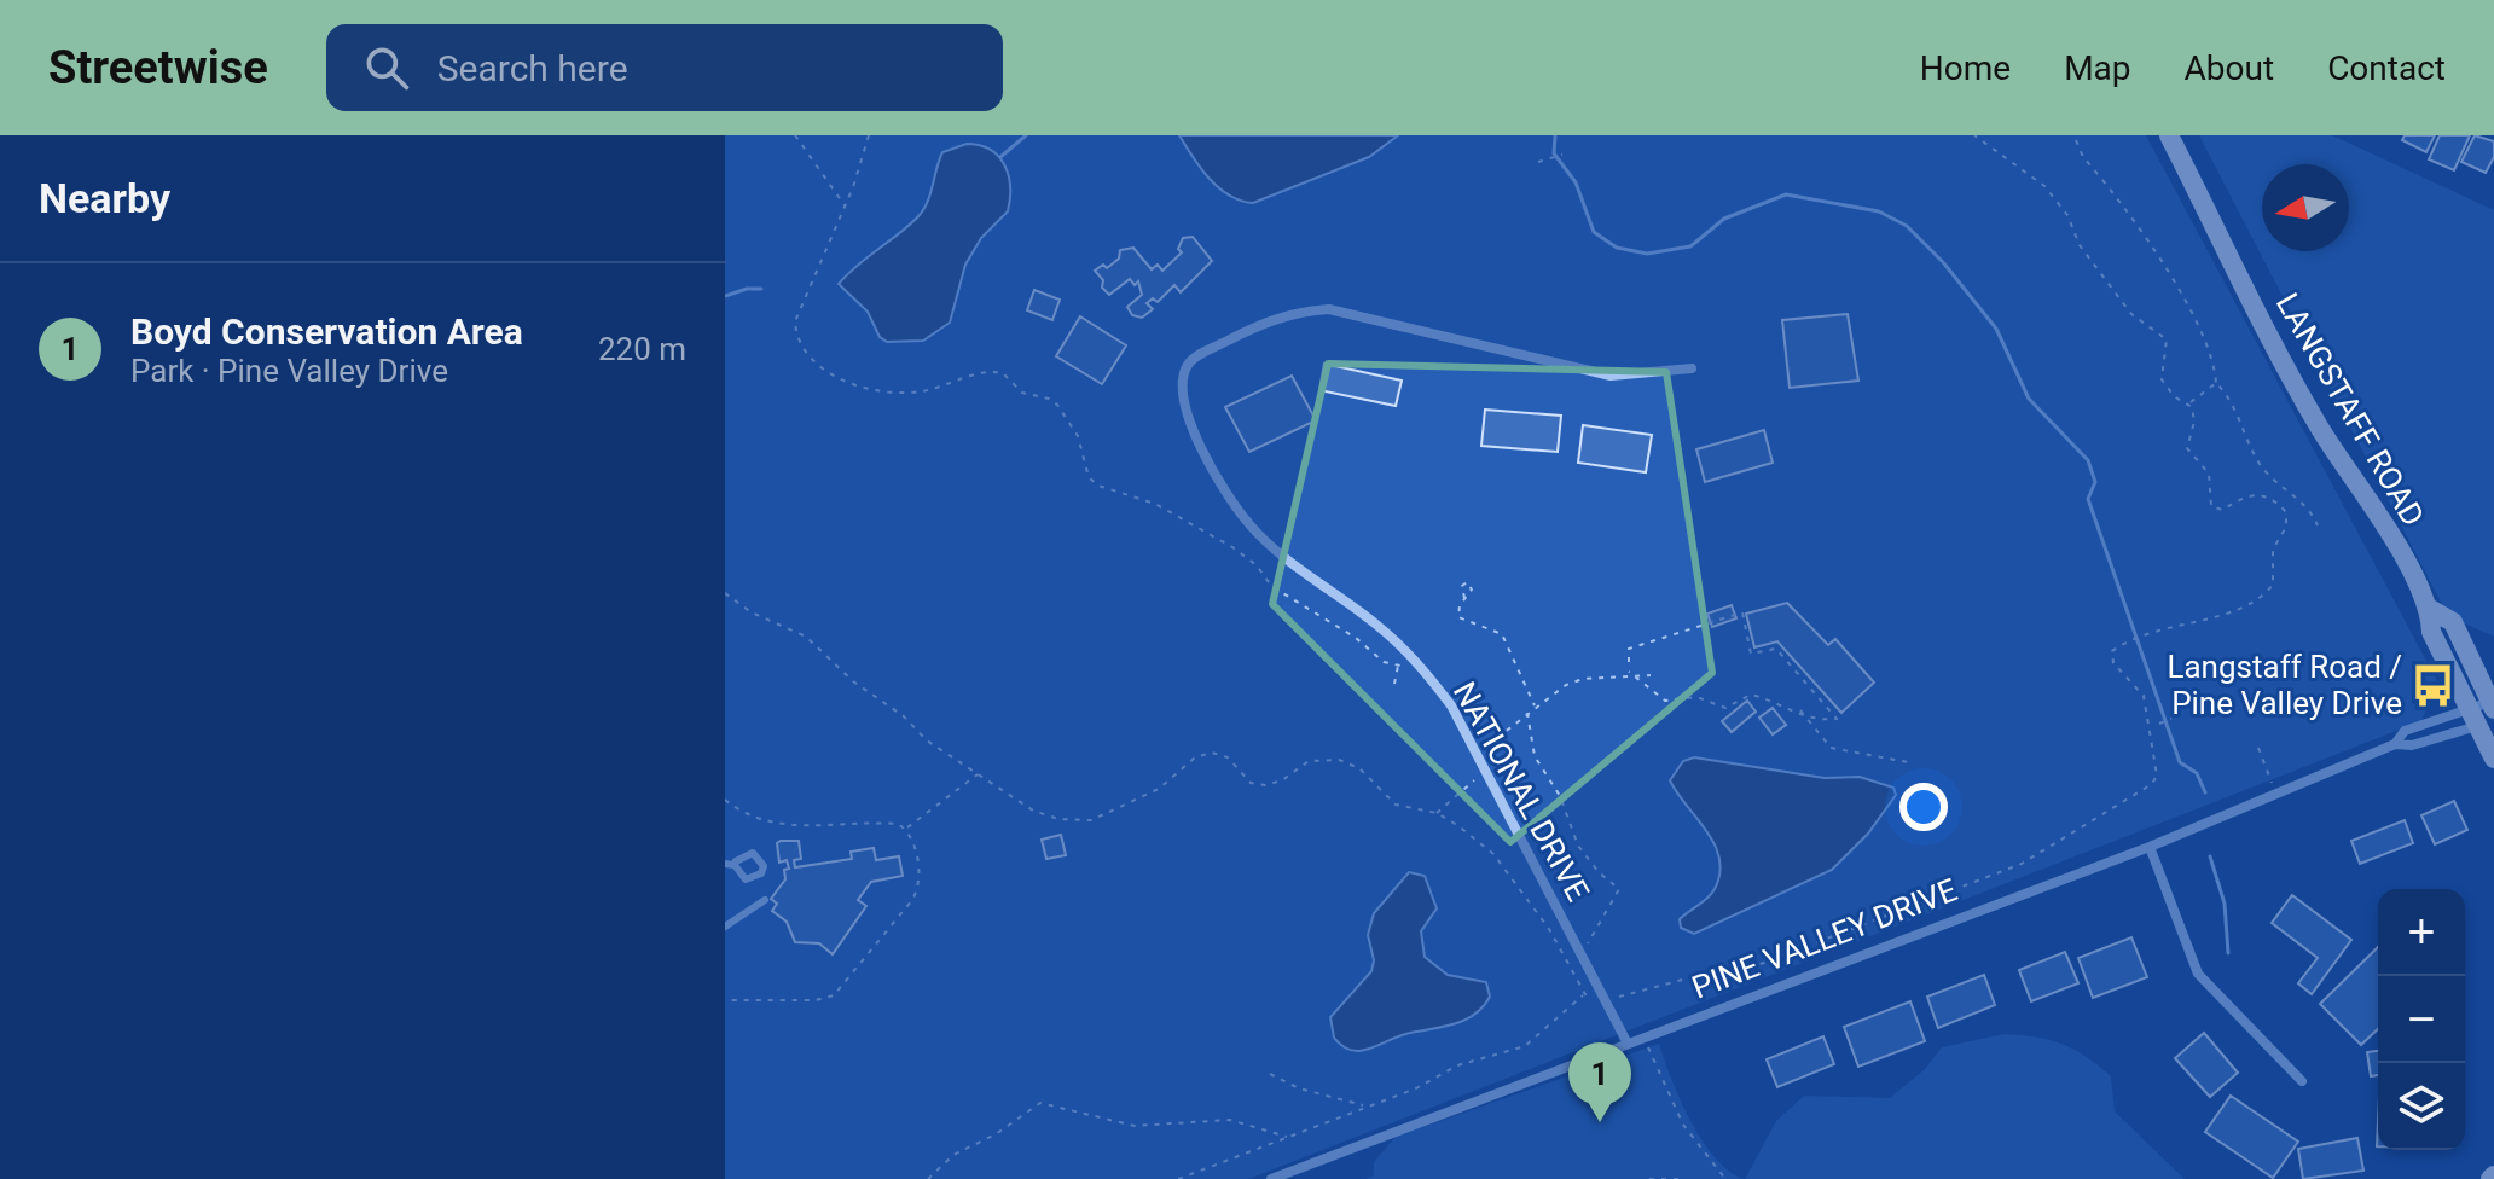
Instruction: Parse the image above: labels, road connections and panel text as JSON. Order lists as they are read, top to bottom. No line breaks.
{"streets":{"main road":["LANGSTAFF ROAD"],"street":["NATIONAL DRIVE","PINE VALLEY DRIVE"]},"crossings":[["LANGSTAFF ROAD","PINE VALLEY DRIVE"],["NATIONAL DRIVE","PINE VALLEY DRIVE"]],"places":{"bus stop":["Langstaff Road / Pine Valley Drive"]},"north":"left","page":{"header":"Streetwise","search":"Search here","nav":["Home","Map","About","Contact"],"heading":"Nearby","list":[{"mark":"1","name":"Boyd Conservation Area","note":"Park · Pine Valley Drive","value":"220 m"}],"map_buttons":["+","−"],"pins":"1"}}
